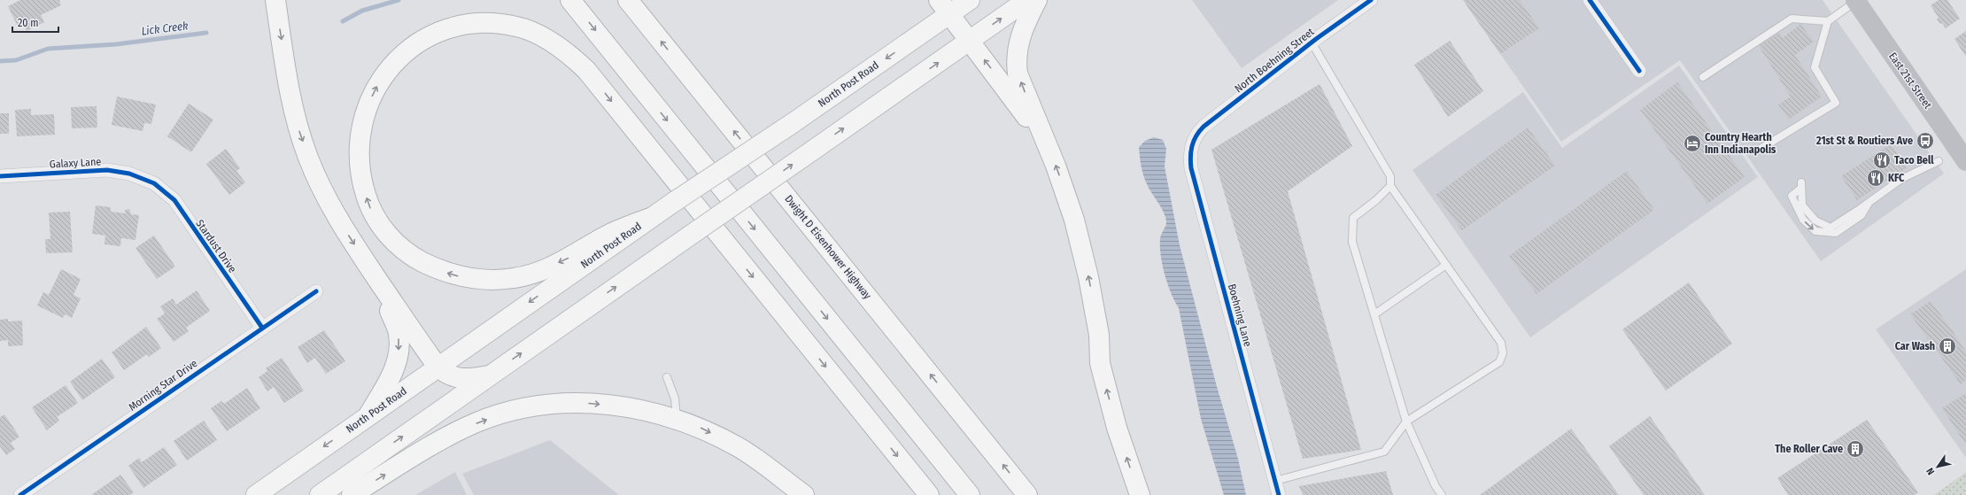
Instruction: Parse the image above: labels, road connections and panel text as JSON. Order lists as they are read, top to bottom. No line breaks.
{"streets":{"main road":["East 21st Street","North Post Road","Dwight D Eisenhower Highway"],"street":["North Boehning Street","Galaxy Lane","Stardust Drive","Boehning Lane","Morning Star Drive"]},"crossings":[["North Boehning Street","Boehning Lane"],["Galaxy Lane","Stardust Drive"],["Stardust Drive","Morning Star Drive"]],"water":["Lick Creek"],"places":{"bus stop":["21st St & Routiers Ave"],"hotel":["Country Hearth Inn Indianapolis"],"restaurant":["Taco Bell","KFC"],"building":["Car Wash","The Roller Cave"]},"scale_bar":"20 m","north":"bottom left"}
